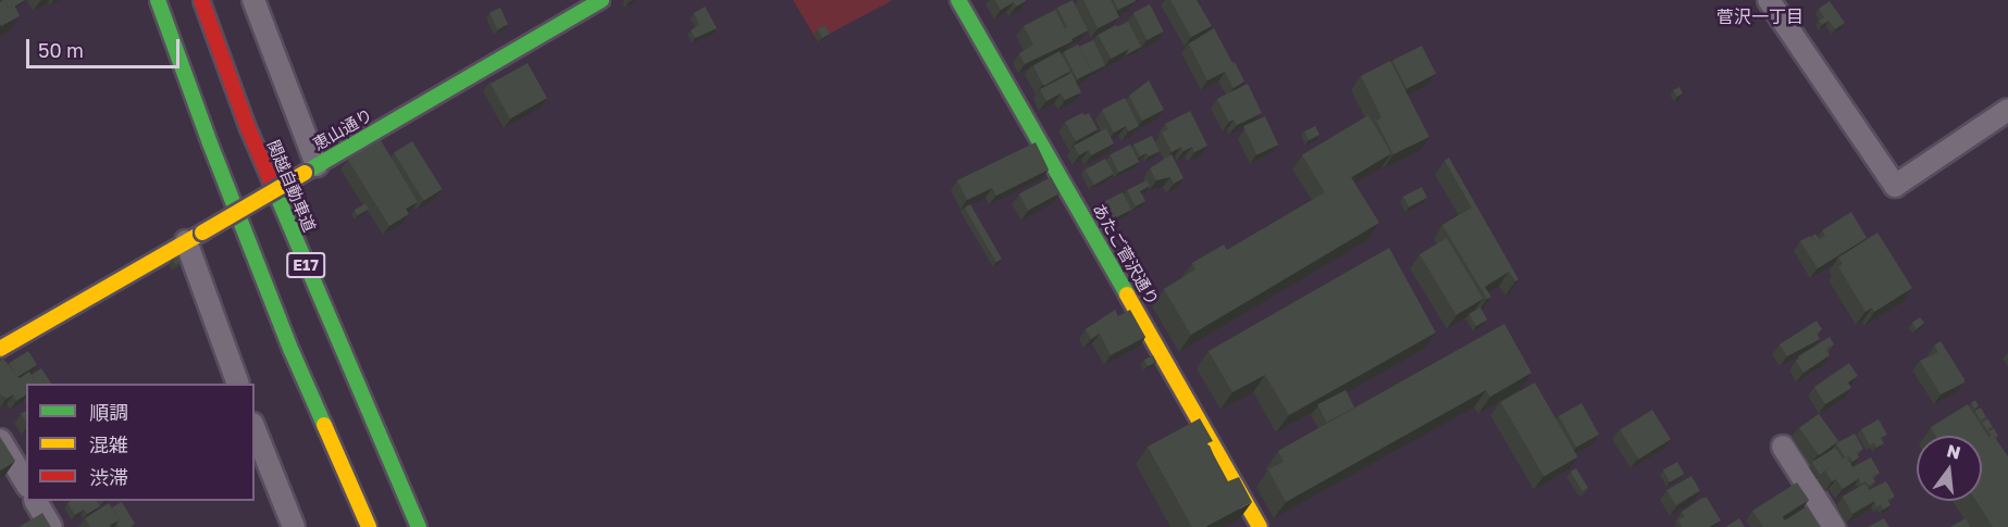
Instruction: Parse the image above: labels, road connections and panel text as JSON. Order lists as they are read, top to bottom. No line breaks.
{"streets":{"main road":["恵山通り","関越自動車道","あたご菅沢通り","E17"]},"districts":["菅沢一丁目"],"legend":["順調","混雑","渋滞"],"scale_bar":"50 m","north":"top"}
